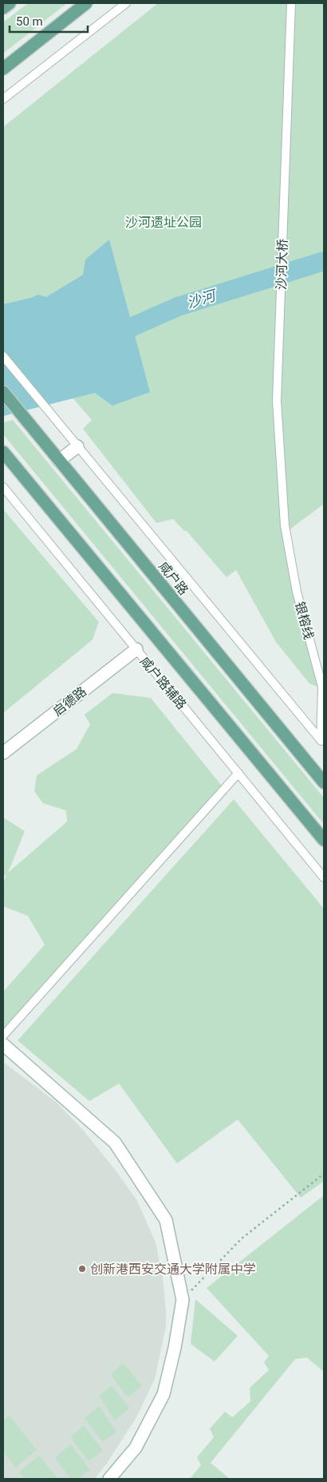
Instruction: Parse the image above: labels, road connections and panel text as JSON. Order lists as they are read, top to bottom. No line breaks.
{"streets":{"main road":["咸户路"],"street":["沙河大桥","银榕线","咸户路辅路","启德路"]},"crossings":[["沙河大桥","银榕线"],["咸户路辅路","启德路"]],"water":["沙河"],"parks":["沙河遗址公园"],"places":["创新港西安交通大学附属中学"],"scale_bar":"50 m"}
